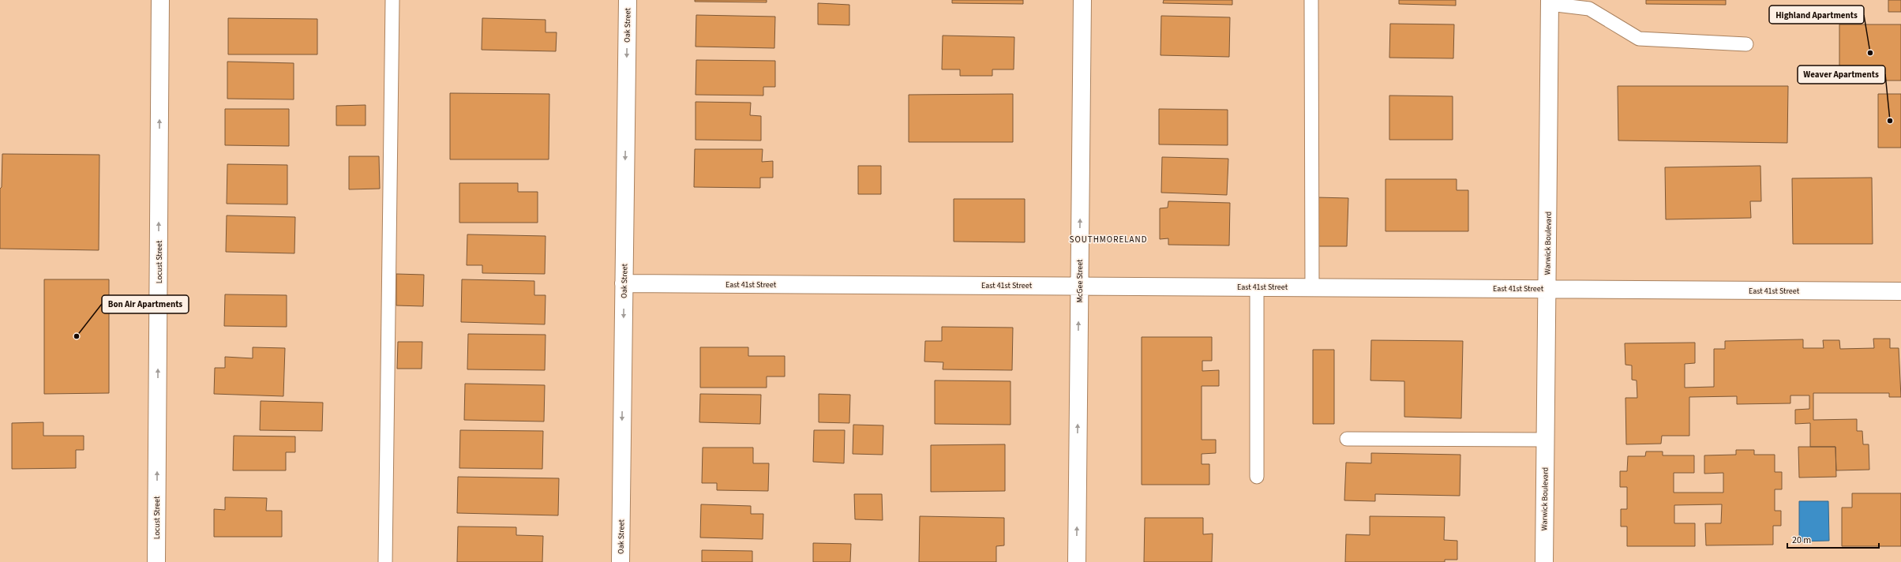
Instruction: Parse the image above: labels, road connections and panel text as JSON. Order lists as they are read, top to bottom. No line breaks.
{"streets":{"street":["Oak Street","Warwick Boulevard","Locust Street","McGee Street","East 41st Street"]},"crossings":[["Oak Street","East 41st Street"],["Warwick Boulevard","East 41st Street"],["McGee Street","East 41st Street"]],"one_way":["Oak Street","Locust Street","McGee Street"],"districts":["SOUTHMORELAND"],"places":["Highland Apartments","Weaver Apartments","Bon Air Apartments"],"scale_bar":"20 m"}
